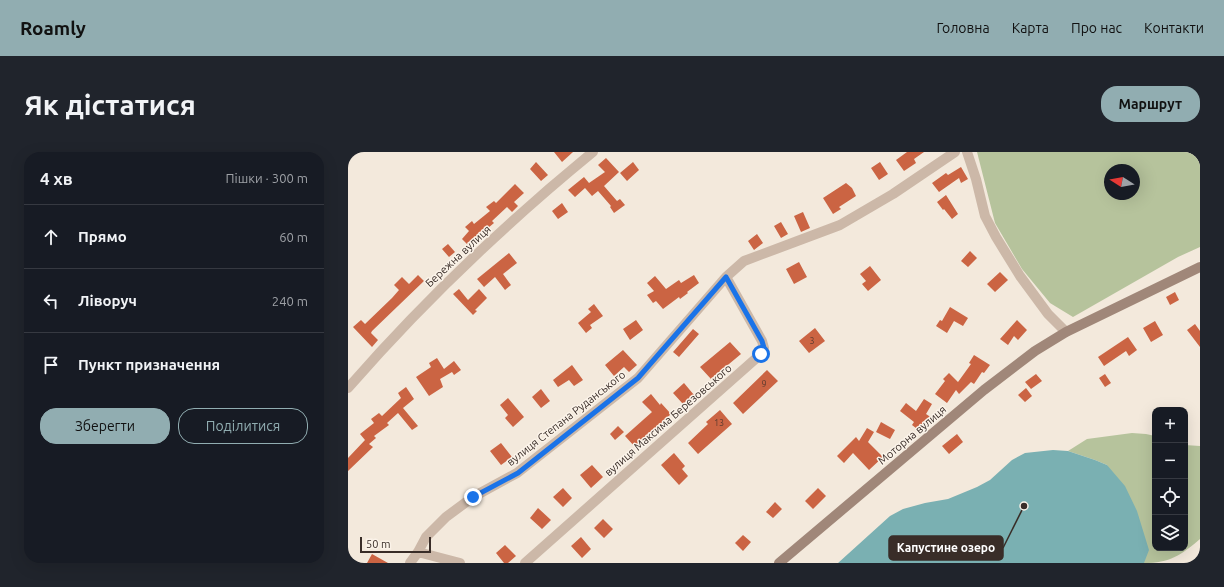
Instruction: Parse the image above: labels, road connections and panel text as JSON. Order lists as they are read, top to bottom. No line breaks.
{"streets":{"street":["Бережна вулиця","вулиця Степана Руданського","вулиця Максима Березовського","Моторна вулиця"]},"crossings":[["вулиця Степана Руданського","вулиця Максима Березовського"]],"places":["Капустине озеро"],"house_numbers":["3","9","13"],"scale_bar":"50 m","north":"left","page":{"header":"Roamly","nav":["Головна","Карта","Про нас","Контакти"],"buttons":["Маршрут",["Зберегти","Поділитися"]],"title":"Як дістатися","heading":["4 хв","Пішки · 300 m"],"list":[["Прямо","60 m"],["Ліворуч","240 m"],"Пункт призначення"],"map_buttons":["+","−"],"scale":"50 m"}}
